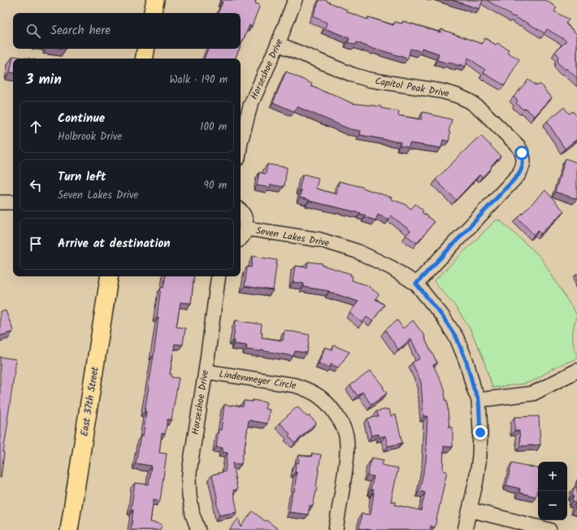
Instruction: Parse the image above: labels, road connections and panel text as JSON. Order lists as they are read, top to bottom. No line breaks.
{"streets":{"main road":["East 37th Street"],"street":["Horseshoe Drive","Capitol Peak Drive","Seven Lakes Drive","Lindenmeyer Circle"]},"crossings":[["Horseshoe Drive","Capitol Peak Drive"],["Horseshoe Drive","Lindenmeyer Circle"],["Capitol Peak Drive","Seven Lakes Drive"]],"page":{"search":"Search here","heading":["3 min","Walk · 190 m"],"list":[["Continue","Holbrook Drive","100 m"],["Turn left","Seven Lakes Drive","90 m"],"Arrive at destination"],"map_buttons":["+","−"]}}
